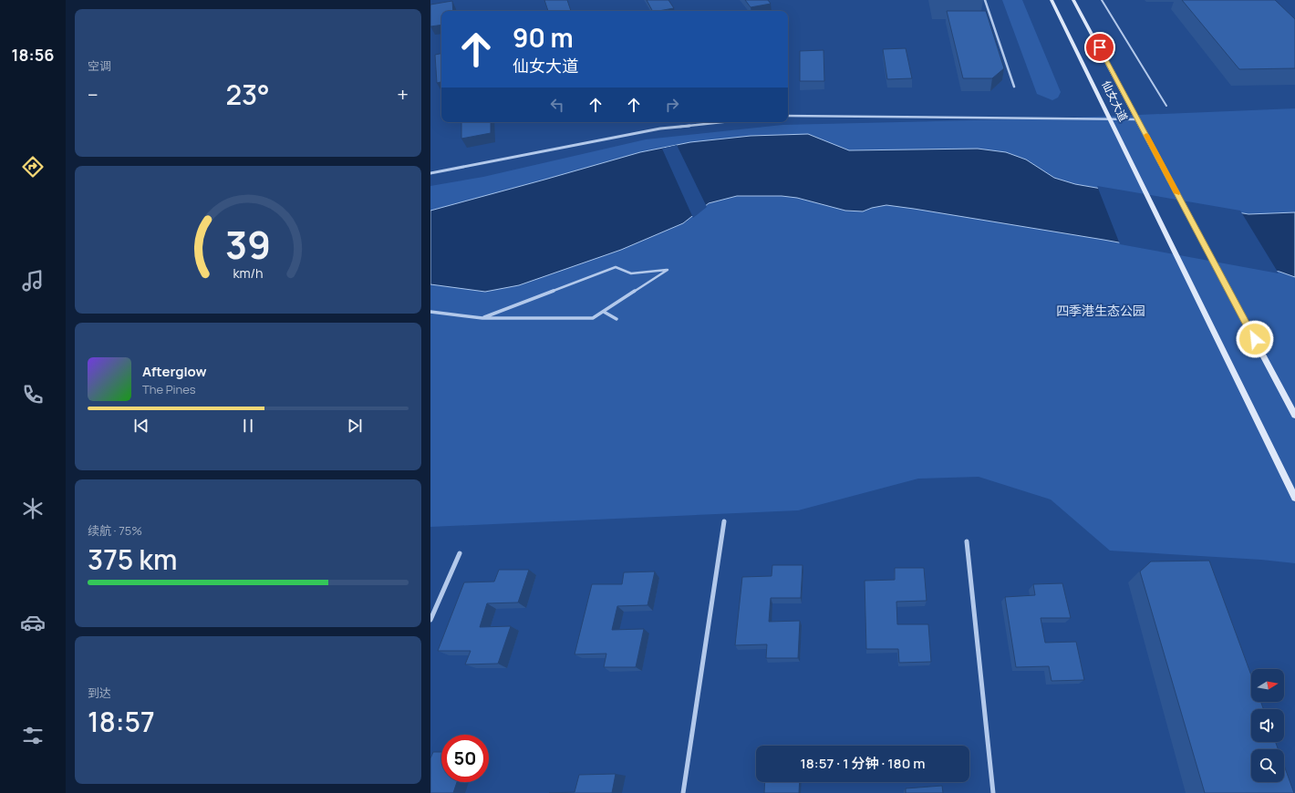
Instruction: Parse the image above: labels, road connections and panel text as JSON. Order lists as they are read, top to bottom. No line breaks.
{"streets":{"main road":["仙女大道"]},"parks":["四季港生态公园"],"north":"right","page":{"tabs":"18:56","tile":["空调",["续航 · 75%","375 km"],["到达","18:57"]],"turn":["90 m","仙女大道"],"heat":["−","23°","+"],"song":["Afterglow","The Pines"],"limit":"50","trip":"18:57 · 1 分钟 · 180 m","gauge":["39","km/h"]}}
